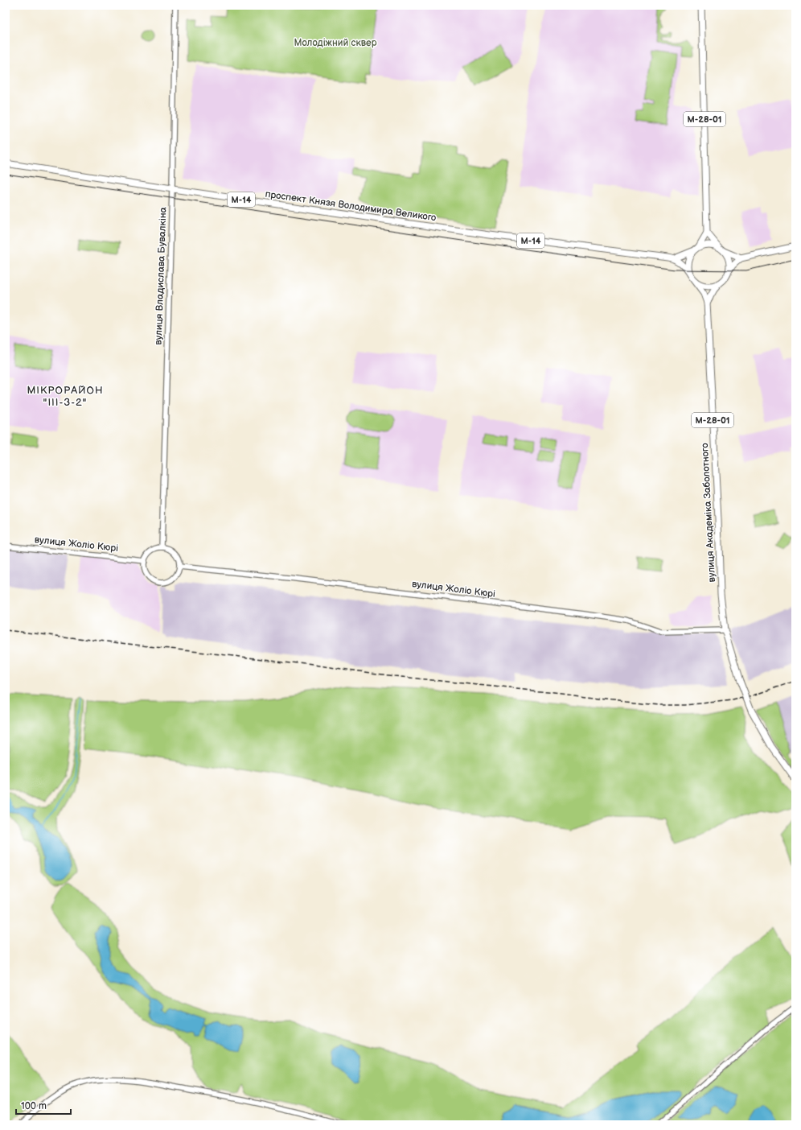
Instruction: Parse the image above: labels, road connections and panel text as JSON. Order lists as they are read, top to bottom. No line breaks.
{"streets":{"main road":["М-28-01","М-14","проспект Князя Володимира Великого","вулиця Академіка Заболотного"],"street":["вулиця Владислава Бувалкіна","вулиця Жоліо Кюрі"]},"crossings":[["проспект Князя Володимира Великого","вулиця Владислава Бувалкіна"],["вулиця Владислава Бувалкіна","вулиця Жоліо Кюрі"],["вулиця Академіка Заболотного","вулиця Жоліо Кюрі"]],"districts":["МІКРОРАЙОН \"ІІІ-3-2\""],"parks":["Молодіжний сквер"],"scale_bar":"100 m"}
